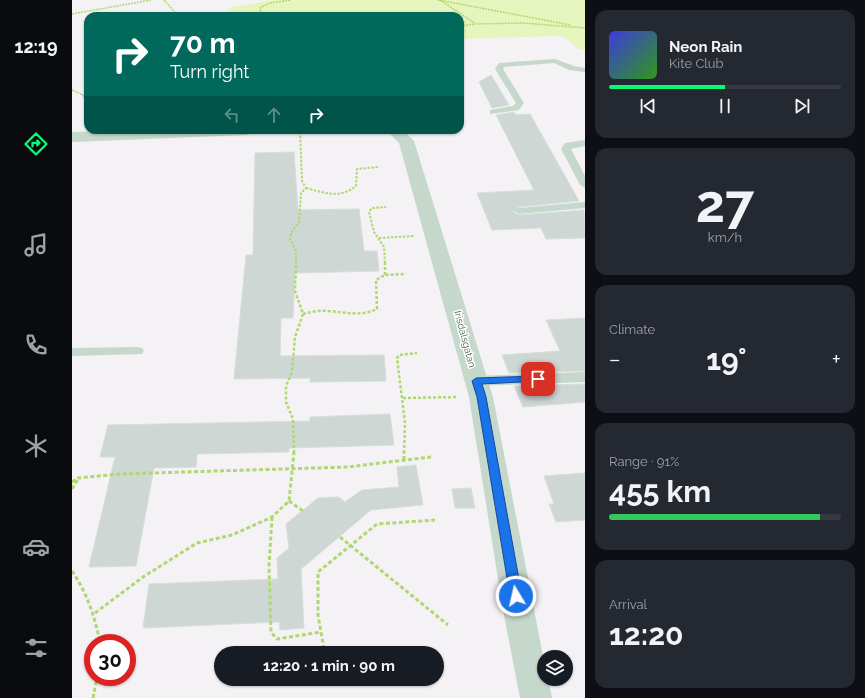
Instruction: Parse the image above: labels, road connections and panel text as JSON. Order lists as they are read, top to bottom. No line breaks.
{"streets":{"street":["Irisdalsgatan"]},"page":{"tabs":"12:19","turn":["70 m","Turn right"],"song":["Neon Rain","Kite Club"],"tile":[["27","km/h"],"Climate",["Range · 91%","455 km"],["Arrival","12:20"]],"heat":["−","19°","+"],"limit":"30","trip":"12:20 · 1 min · 90 m"}}
